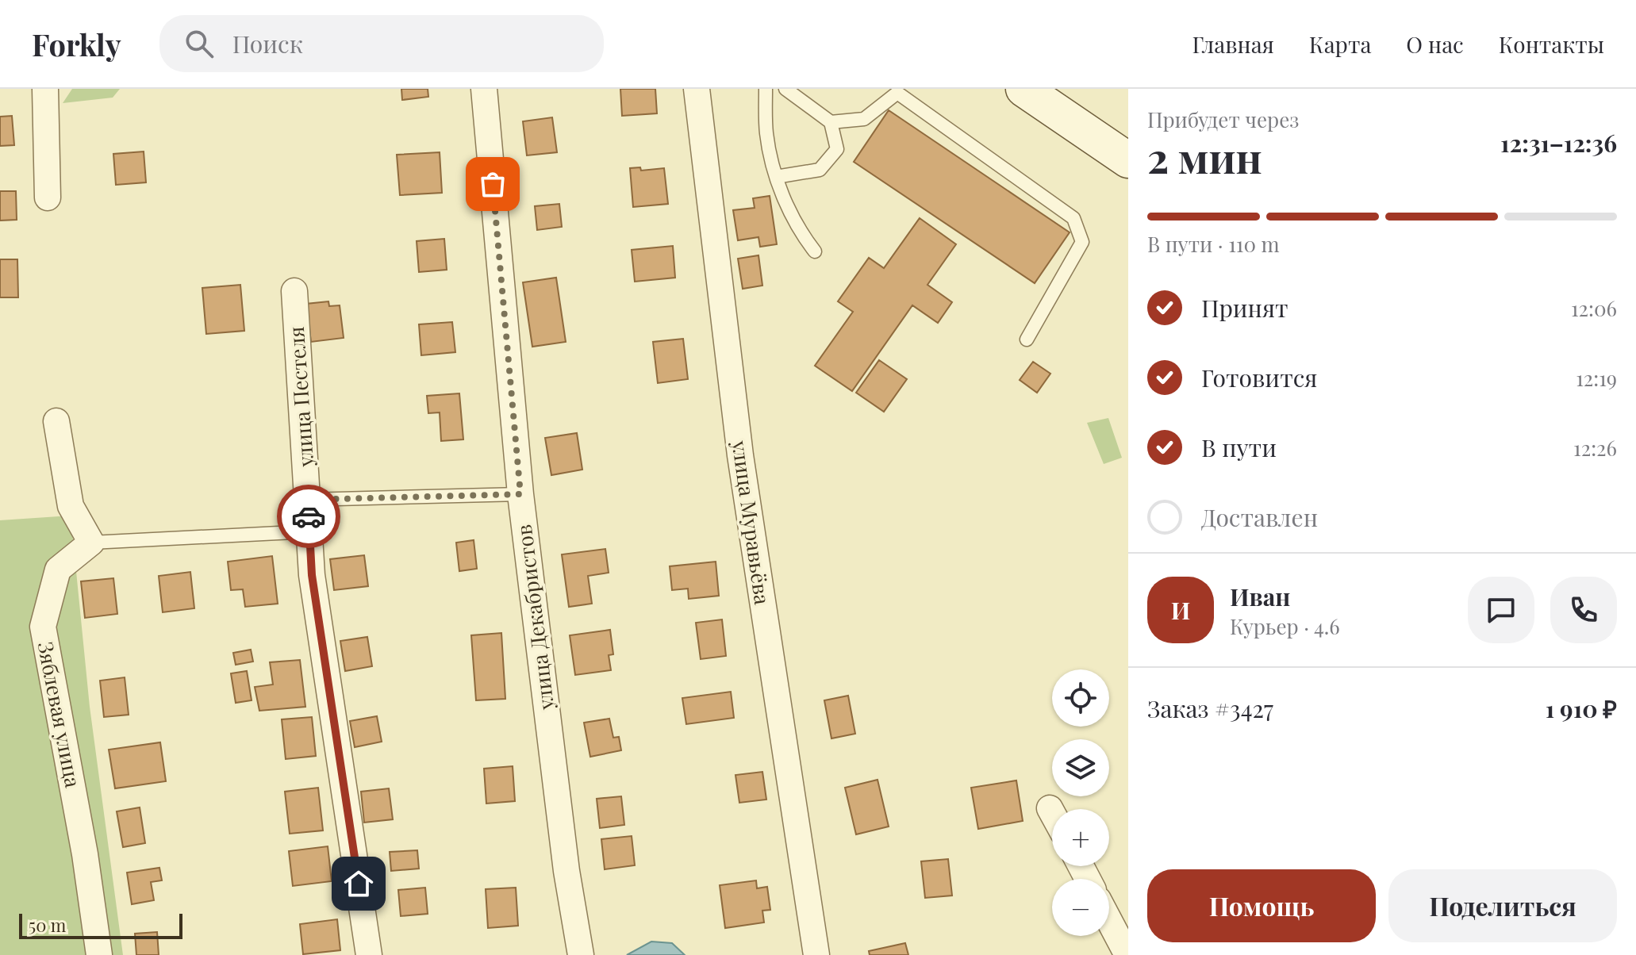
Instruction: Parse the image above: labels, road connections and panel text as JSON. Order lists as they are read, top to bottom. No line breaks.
{"streets":{"street":["улица Пестеля","улица Муравьёва","улица Декабристов","Зяблевая улица"]},"scale_bar":"50 m","page":{"header":"Forkly","search":"Поиск","nav":["Главная","Карта","О нас","Контакты"],"heading":["2 мин","Прибудет через","12:31–12:36"],"panel":["Иван","Курьер · 4.6","Заказ #3427","1 910 ₽"],"bar":"В пути · 110 m","list":[["Принят","12:06"],["Готовится","12:19"],["В пути","12:26"],"Доставлен"],"round":"И","map_buttons":["+","−"],"buttons":["Помощь","Поделиться"],"scale":"50 m"}}
